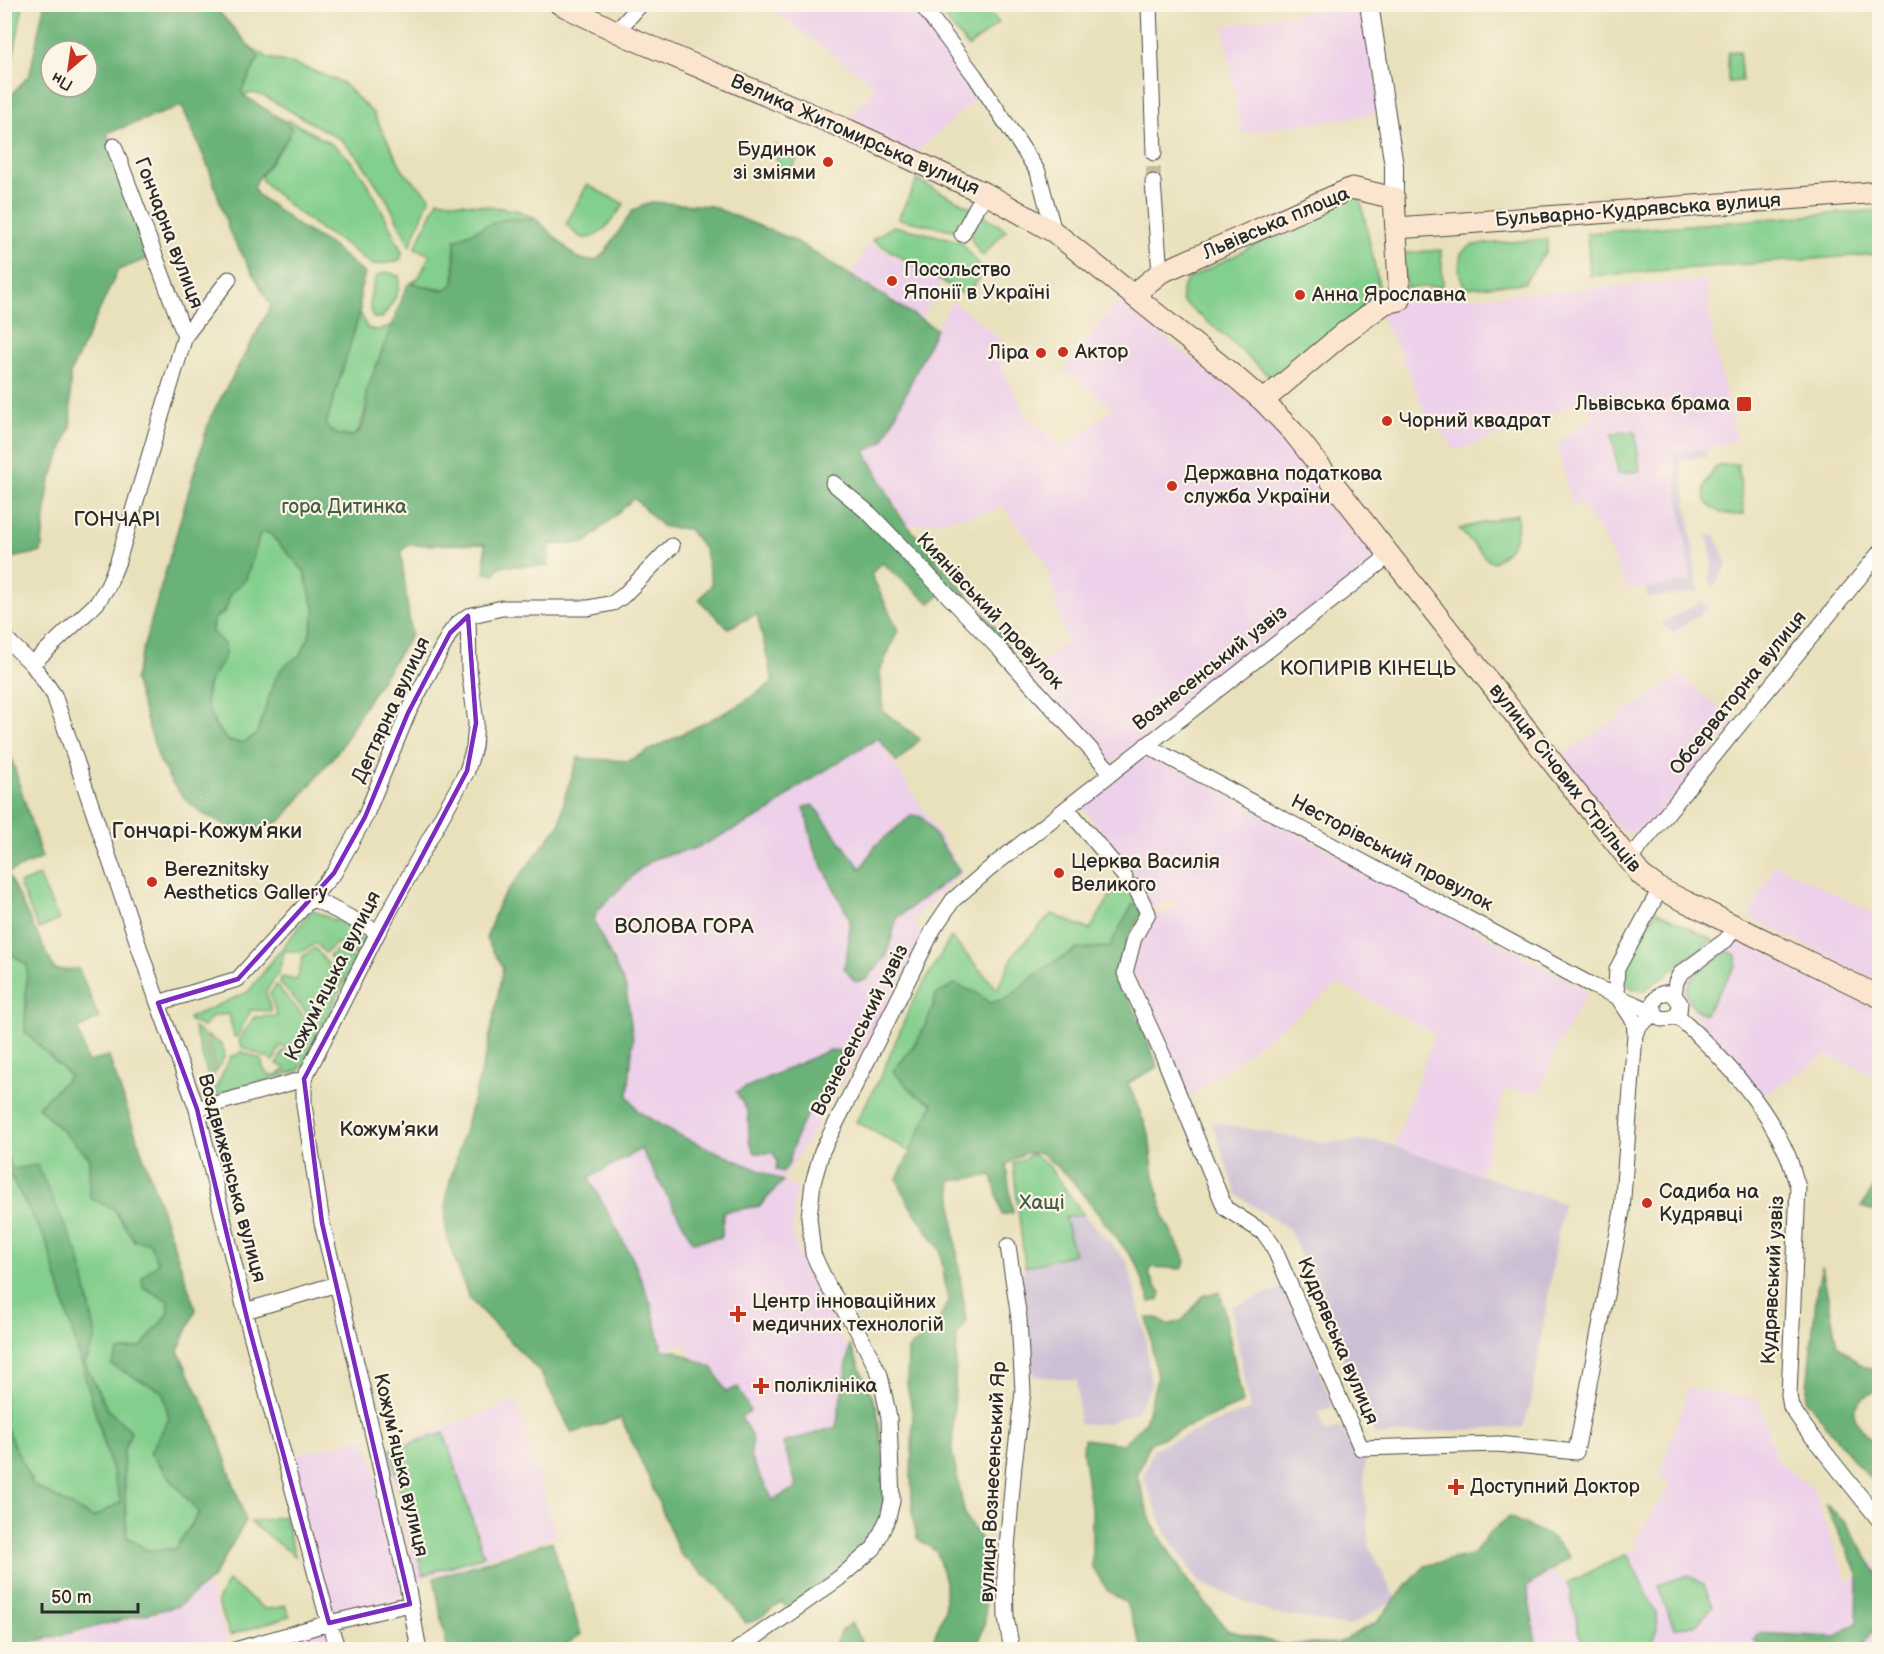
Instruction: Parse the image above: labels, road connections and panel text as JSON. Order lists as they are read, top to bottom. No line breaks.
{"streets":{"main road":["Велика Житомирська вулиця","Бульварно-Кудрявська вулиця","Львівська площа","вулиця Січових Стрільців"],"street":["Гончарна вулиця","Киянівський провулок","Вознесенський узвіз","Обсерваторна вулиця","Дегтярна вулиця","Несторівський провулок","Кожумʼяцька вулиця","Воздвиженська вулиця","Кудрявський узвіз","Кудрявська вулиця","вулиця Вознесенський Яр"]},"crossings":[["Велика Житомирська вулиця","Львівська площа"],["Гончарна вулиця","Воздвиженська вулиця"],["Киянівський провулок","Вознесенський узвіз"],["Вознесенський узвіз","вулиця Січових Стрільців"],["Вознесенський узвіз","Несторівський провулок"],["Вознесенський узвіз","Кудрявська вулиця"],["Обсерваторна вулиця","вулиця Січових Стрільців"],["Дегтярна вулиця","Кожумʼяцька вулиця"],["Дегтярна вулиця","Воздвиженська вулиця"],["Несторівський провулок","Кудрявський узвіз"]],"districts":["ГОНЧАРІ","КОПИРІВ КІНЕЦЬ","Гончарі-Кожумʼяки","ВОЛОВА ГОРА","Кожумʼяки"],"parks":["гора Дитинка","Хащі"],"places":{"other":["Будинок зі зміями","Посольство Японії в Україні","Анна Ярославна","Актор","Ліра","Чорний квадрат","Державна податкова служба України","Церква Василія Великого","Bereznitsky Aesthetics Gallery","Садиба на Кудрявці"],"transit":["Львівська брама"],"health":["Центр інноваційних медичних технологій","поліклініка","Доступний Доктор"]},"scale_bar":"50 m","north":"bottom left"}
